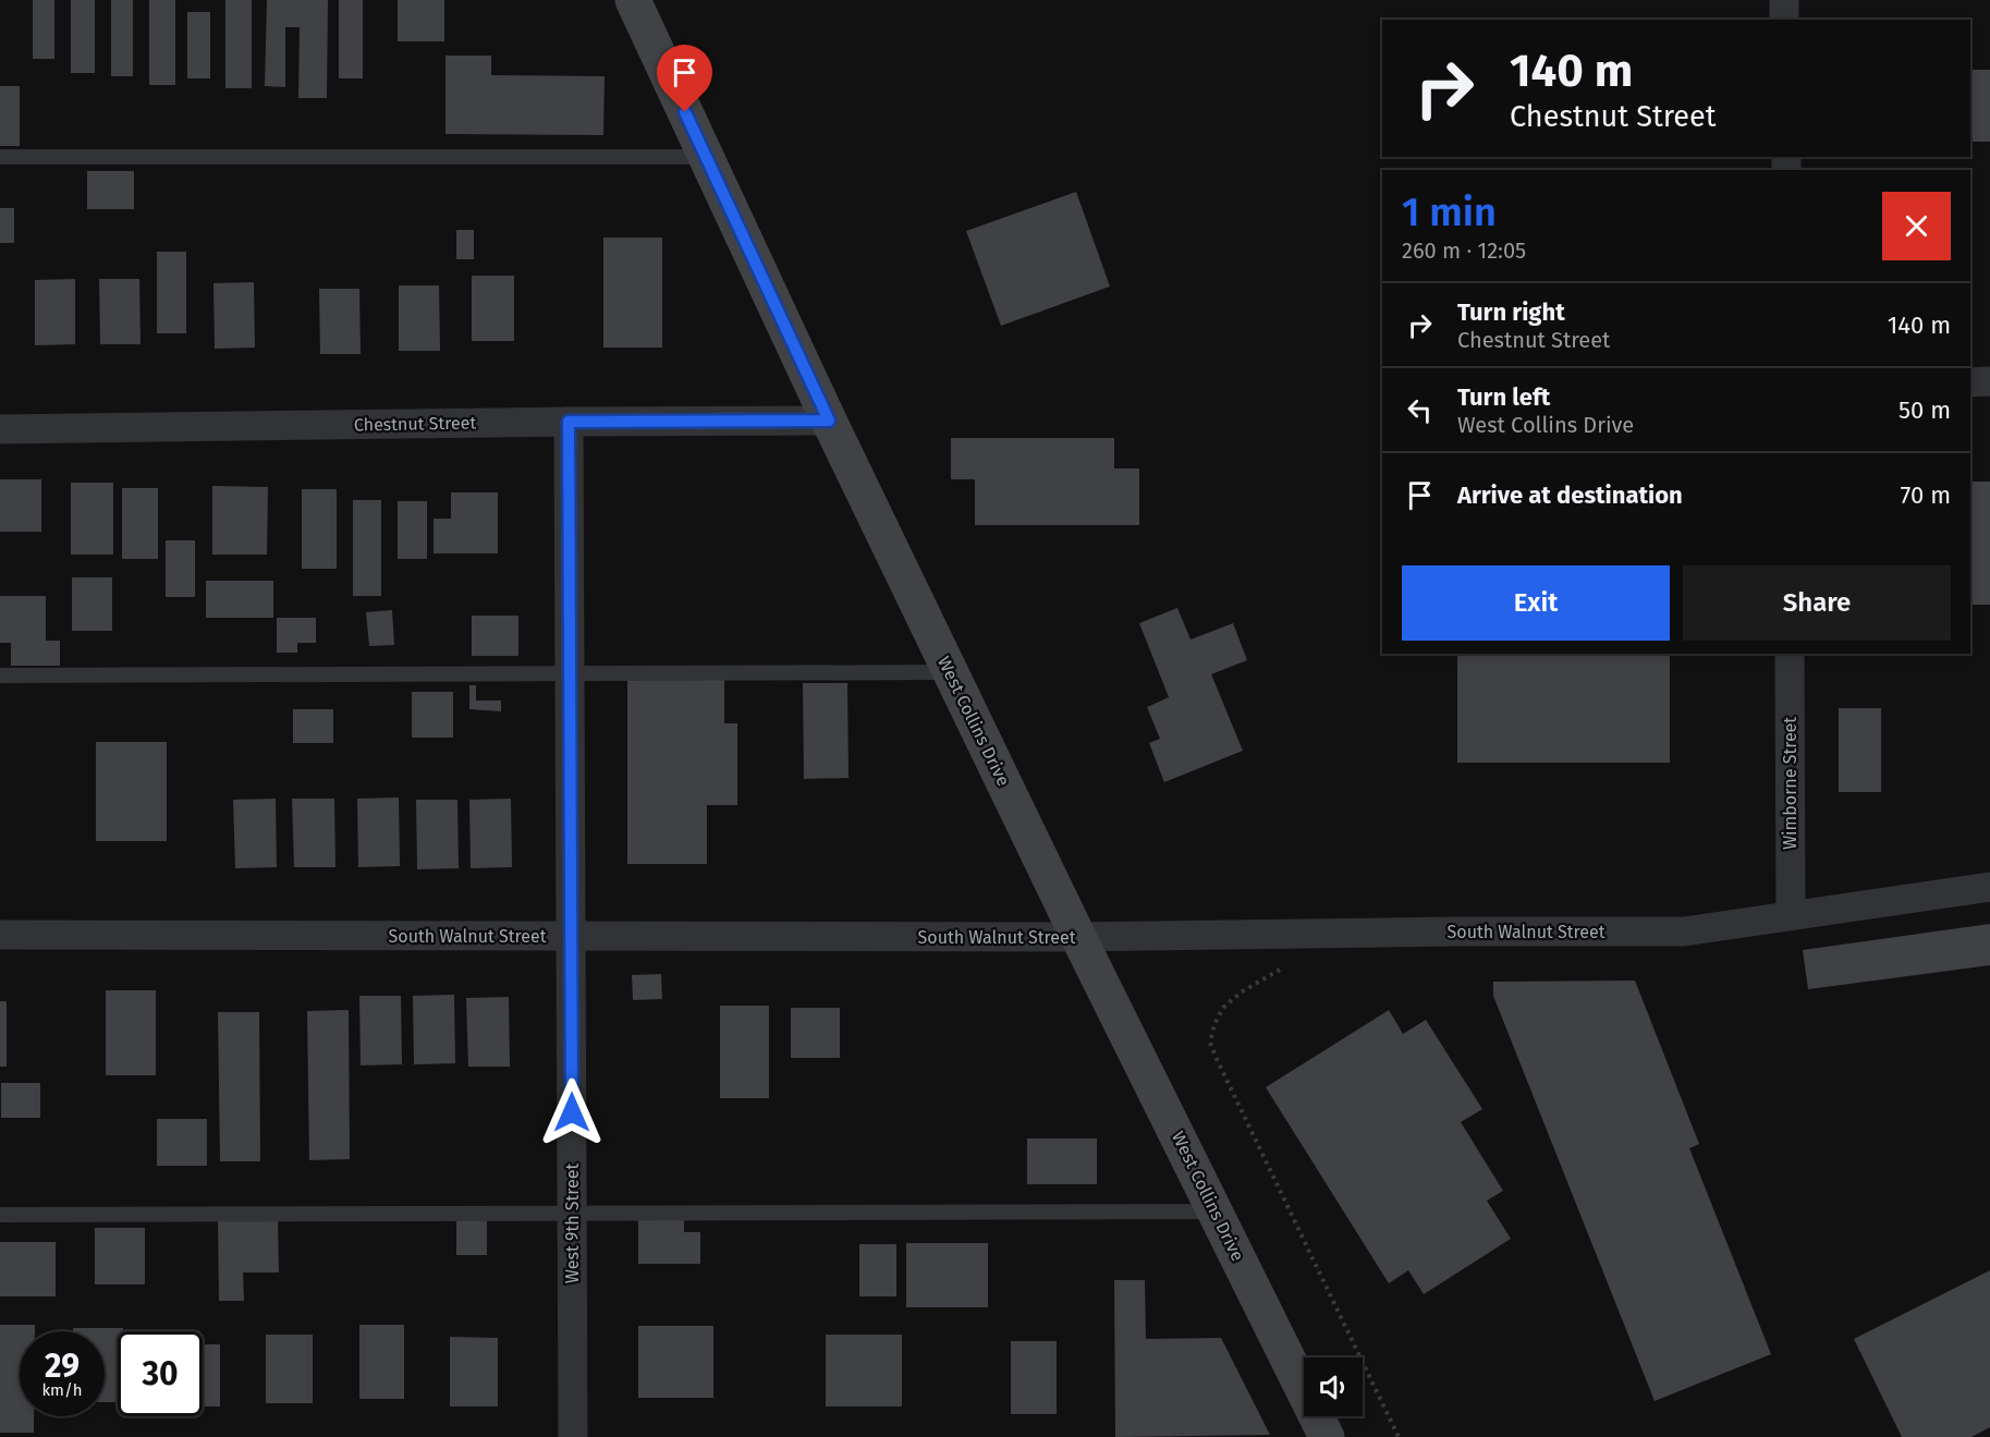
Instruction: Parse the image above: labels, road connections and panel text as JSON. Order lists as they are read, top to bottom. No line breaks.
{"streets":{"main road":["West Collins Drive"],"street":["Chestnut Street","Wimborne Street","South Walnut Street","West 9th Street"]},"crossings":[["Chestnut Street","West Collins Drive"],["Chestnut Street","West 9th Street"],["West Collins Drive","South Walnut Street"],["Wimborne Street","South Walnut Street"],["South Walnut Street","West 9th Street"]],"page":{"turn":["140 m","Chestnut Street"],"heading":["1 min","260 m · 12:05"],"list":[{"name":"Turn right","note":"Chestnut Street","value":"140 m"},{"name":"Turn left","note":"West Collins Drive","value":"50 m"},{"name":"Arrive at destination","value":"70 m"}],"buttons":["Exit","Share"],"speed":"29 km/h","limit":"30"}}
